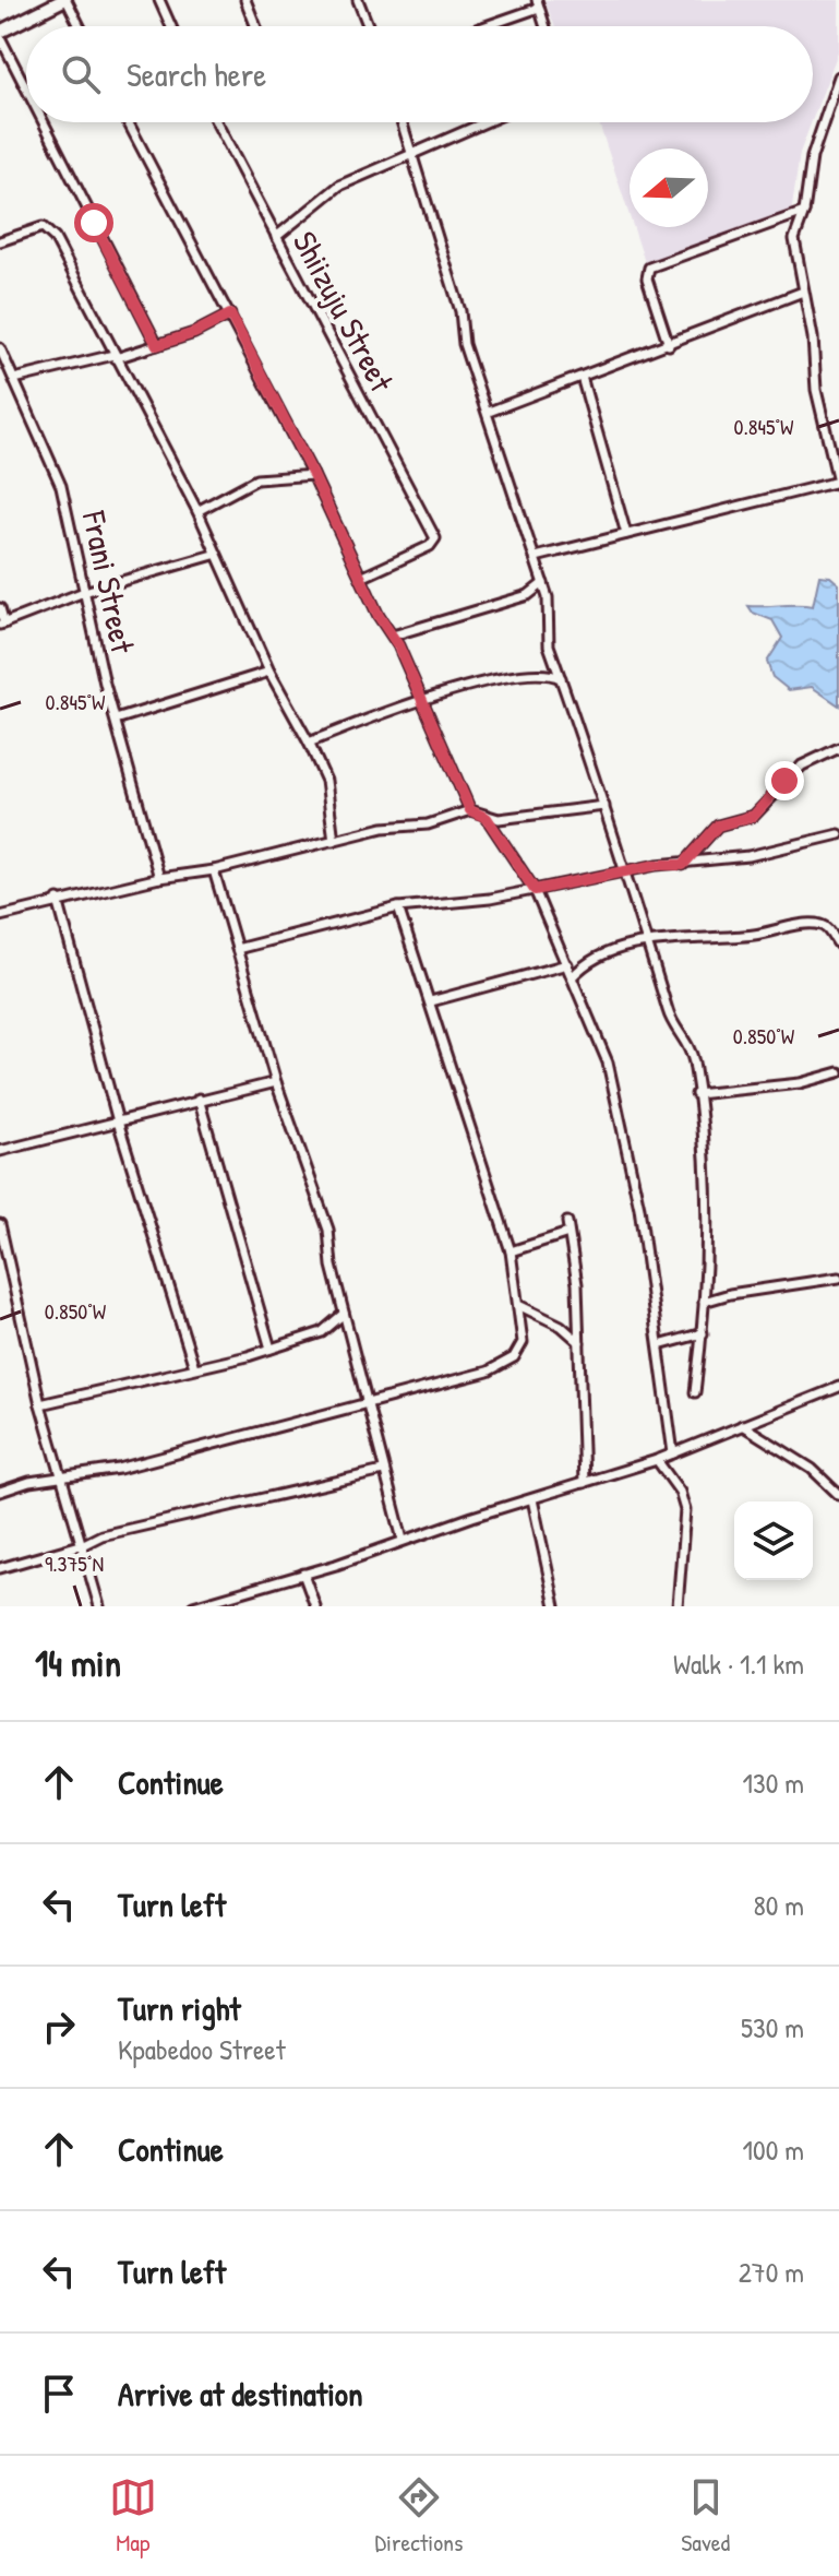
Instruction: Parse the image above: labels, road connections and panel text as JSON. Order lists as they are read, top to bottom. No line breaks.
{"streets":{"street":["Shiizuju Street","Frani Street"]},"north":"left","page":{"search":"Search here","heading":["14 min","Walk · 1.1 km"],"list":[["Continue","130 m"],["Turn left","80 m"],["Turn right","Kpabedoo Street","530 m"],["Continue","100 m"],["Turn left","270 m"],"Arrive at destination"],"nav":["Map","Directions","Saved"]},"coordinates":["0.845°W","0.850°W","9.375°N"]}
